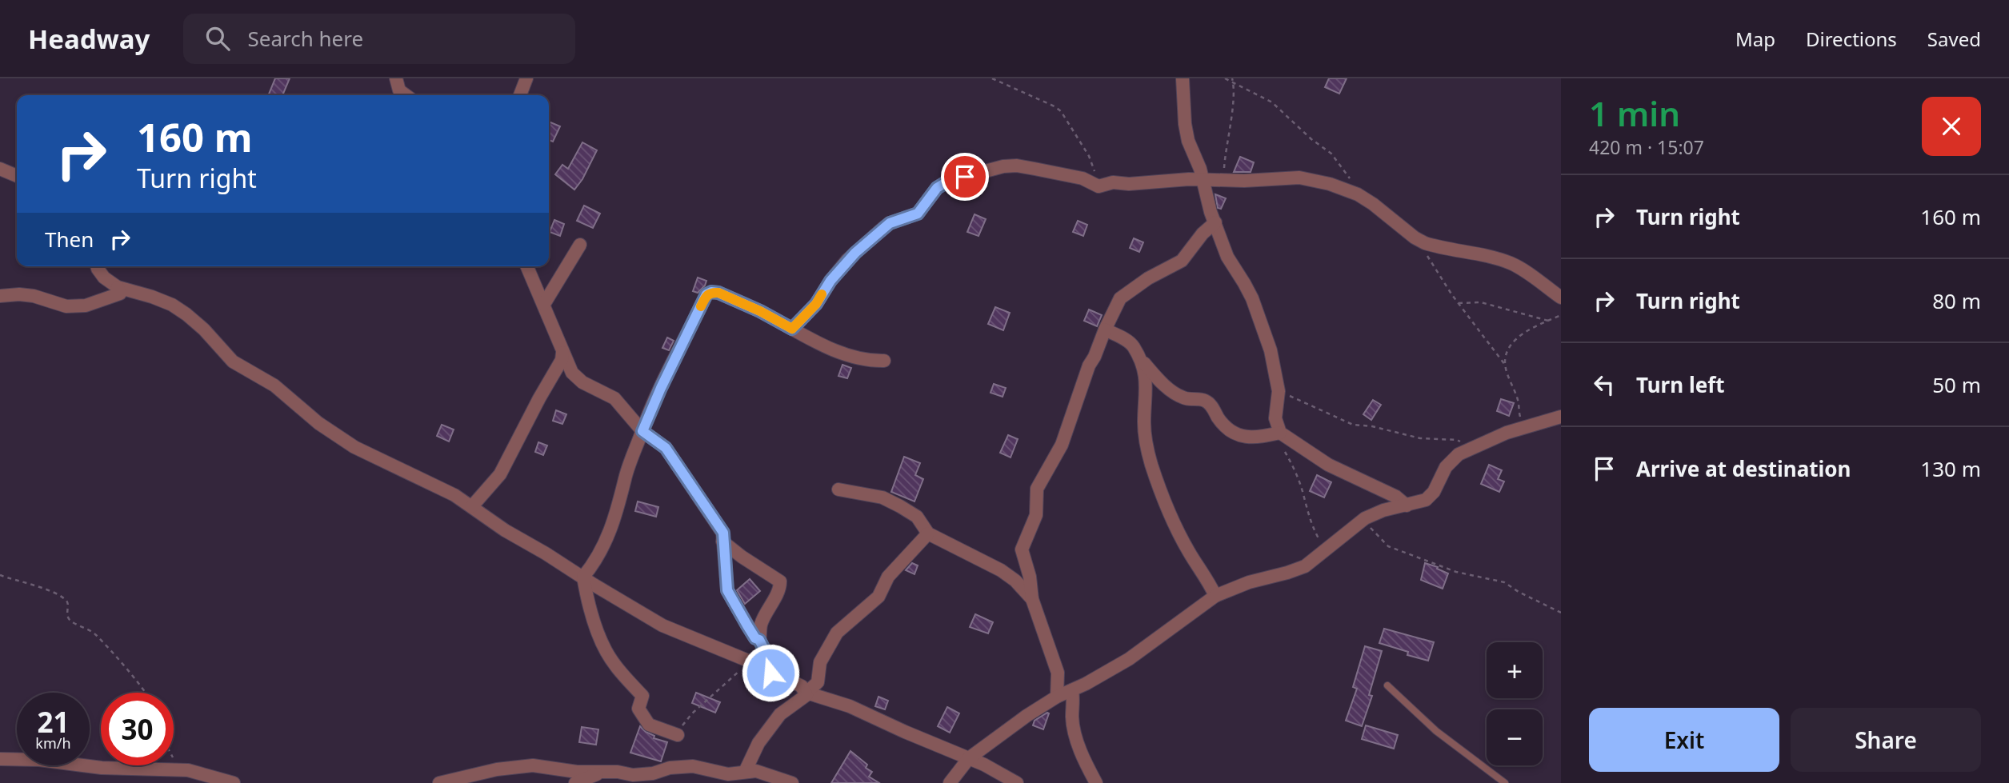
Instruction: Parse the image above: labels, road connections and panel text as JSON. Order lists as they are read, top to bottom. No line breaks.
{"page":{"header":"Headway","search":"Search here","nav":["Map","Directions","Saved"],"heading":["1 min","420 m · 15:07"],"turn":["160 m","Turn right"],"list":[{"name":"Turn right","value":"160 m"},{"name":"Turn right","value":"80 m"},{"name":"Turn left","value":"50 m"},{"name":"Arrive at destination","value":"130 m"}],"then":"Then","map_buttons":["+","−"],"speed":"21 km/h","limit":"30","buttons":["Exit","Share"]}}
